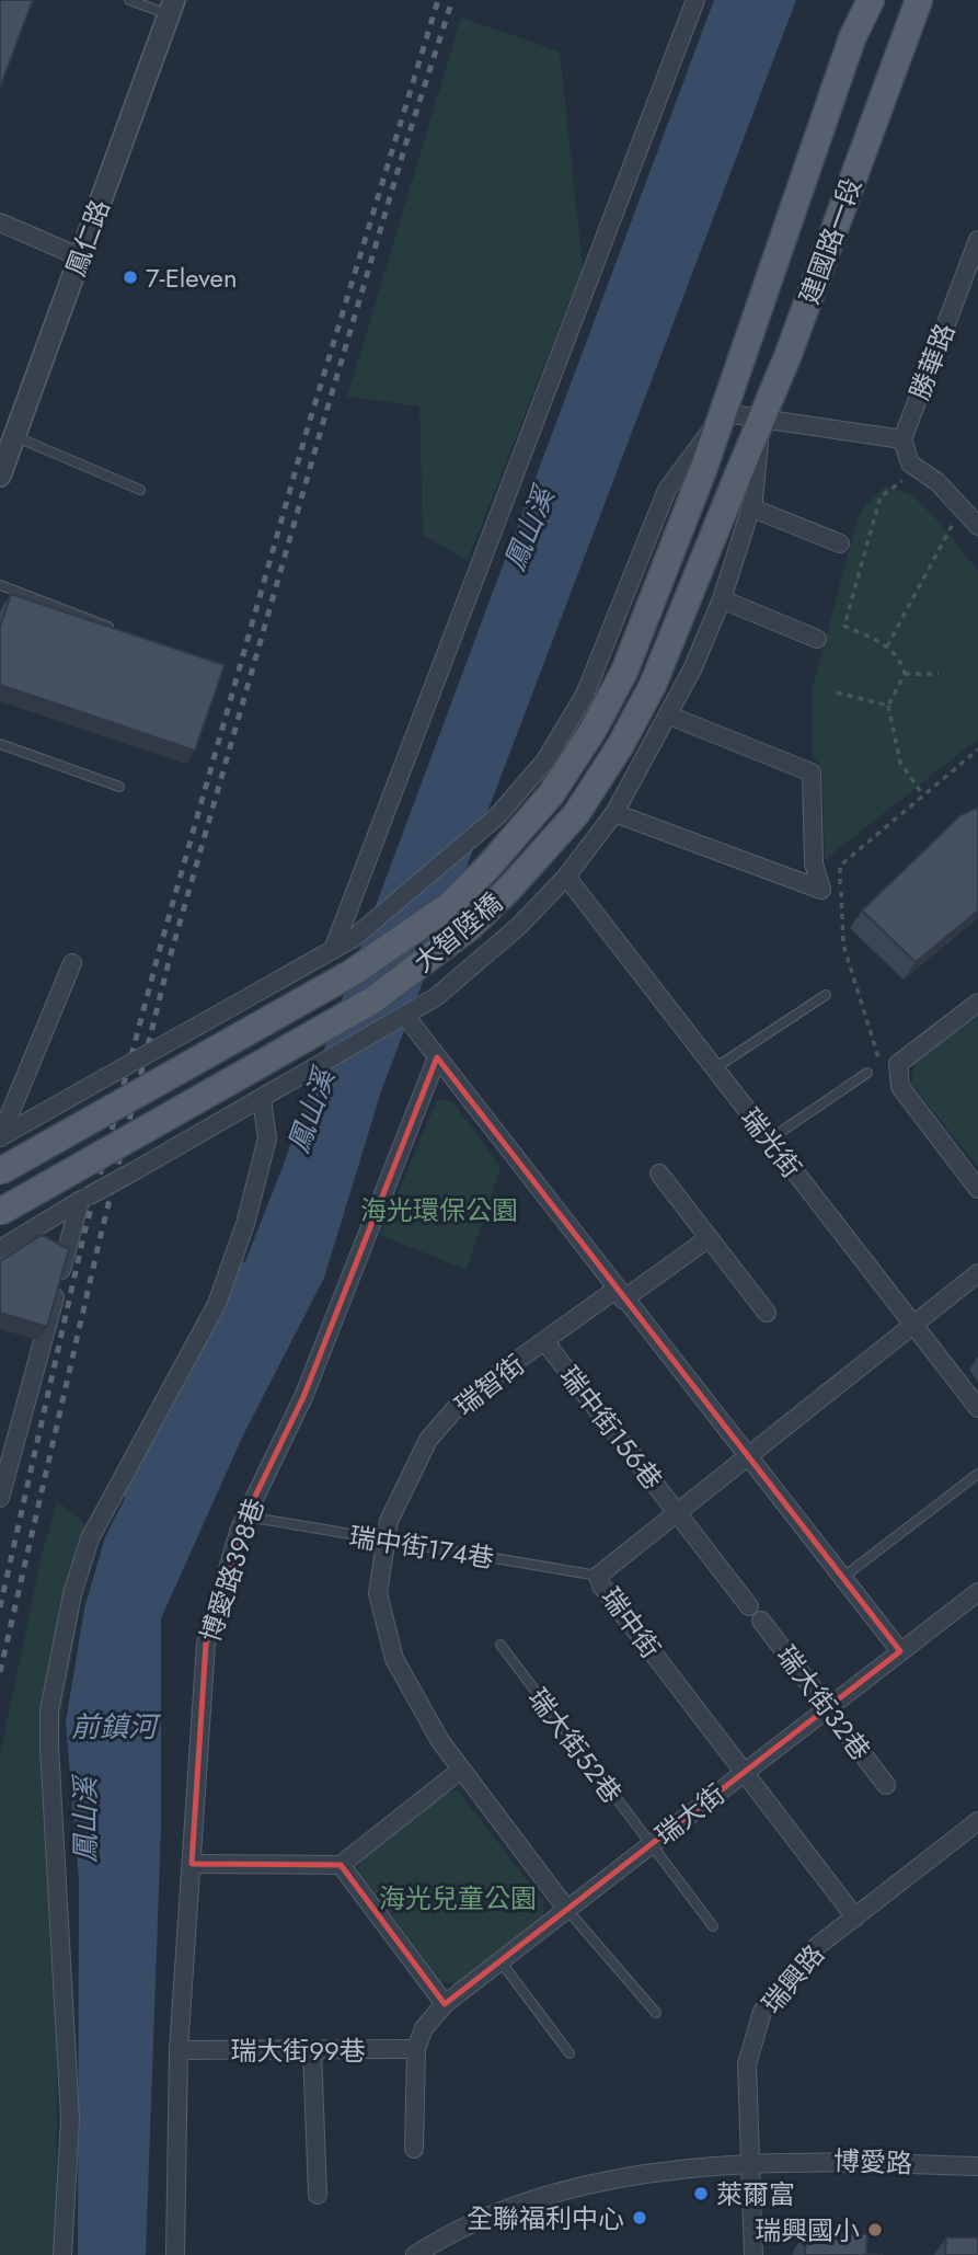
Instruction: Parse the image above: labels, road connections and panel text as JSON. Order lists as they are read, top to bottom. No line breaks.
{"streets":{"main road":["建國路一段","大智陸橋"],"street":["鳳仁路","勝華路","瑞光街","瑞智街","瑞中街156巷","博愛路398巷","瑞中街","瑞大街32巷","瑞大街","瑞興路","瑞大街99巷","博愛路"],"lane":["瑞中街174巷","瑞大街52巷"]},"crossings":[["建國路一段","大智陸橋"],["瑞光街","瑞中街"],["瑞智街","瑞中街156巷"],["瑞智街","瑞中街174巷"],["瑞智街","瑞大街"],["瑞中街156巷","瑞中街"],["瑞中街174巷","博愛路398巷"],["瑞中街174巷","瑞中街"],["博愛路398巷","瑞大街99巷"],["瑞中街","瑞大街"],["瑞中街","瑞興路"],["瑞大街32巷","瑞大街"],["瑞大街52巷","瑞大街"],["瑞大街","瑞大街99巷"],["瑞興路","博愛路"]],"water":["鳳山溪","前鎮河"],"parks":["海光環保公園","海光兒童公園"],"places":["7-Eleven","萊爾富","全聯福利中心","瑞興國小"]}
